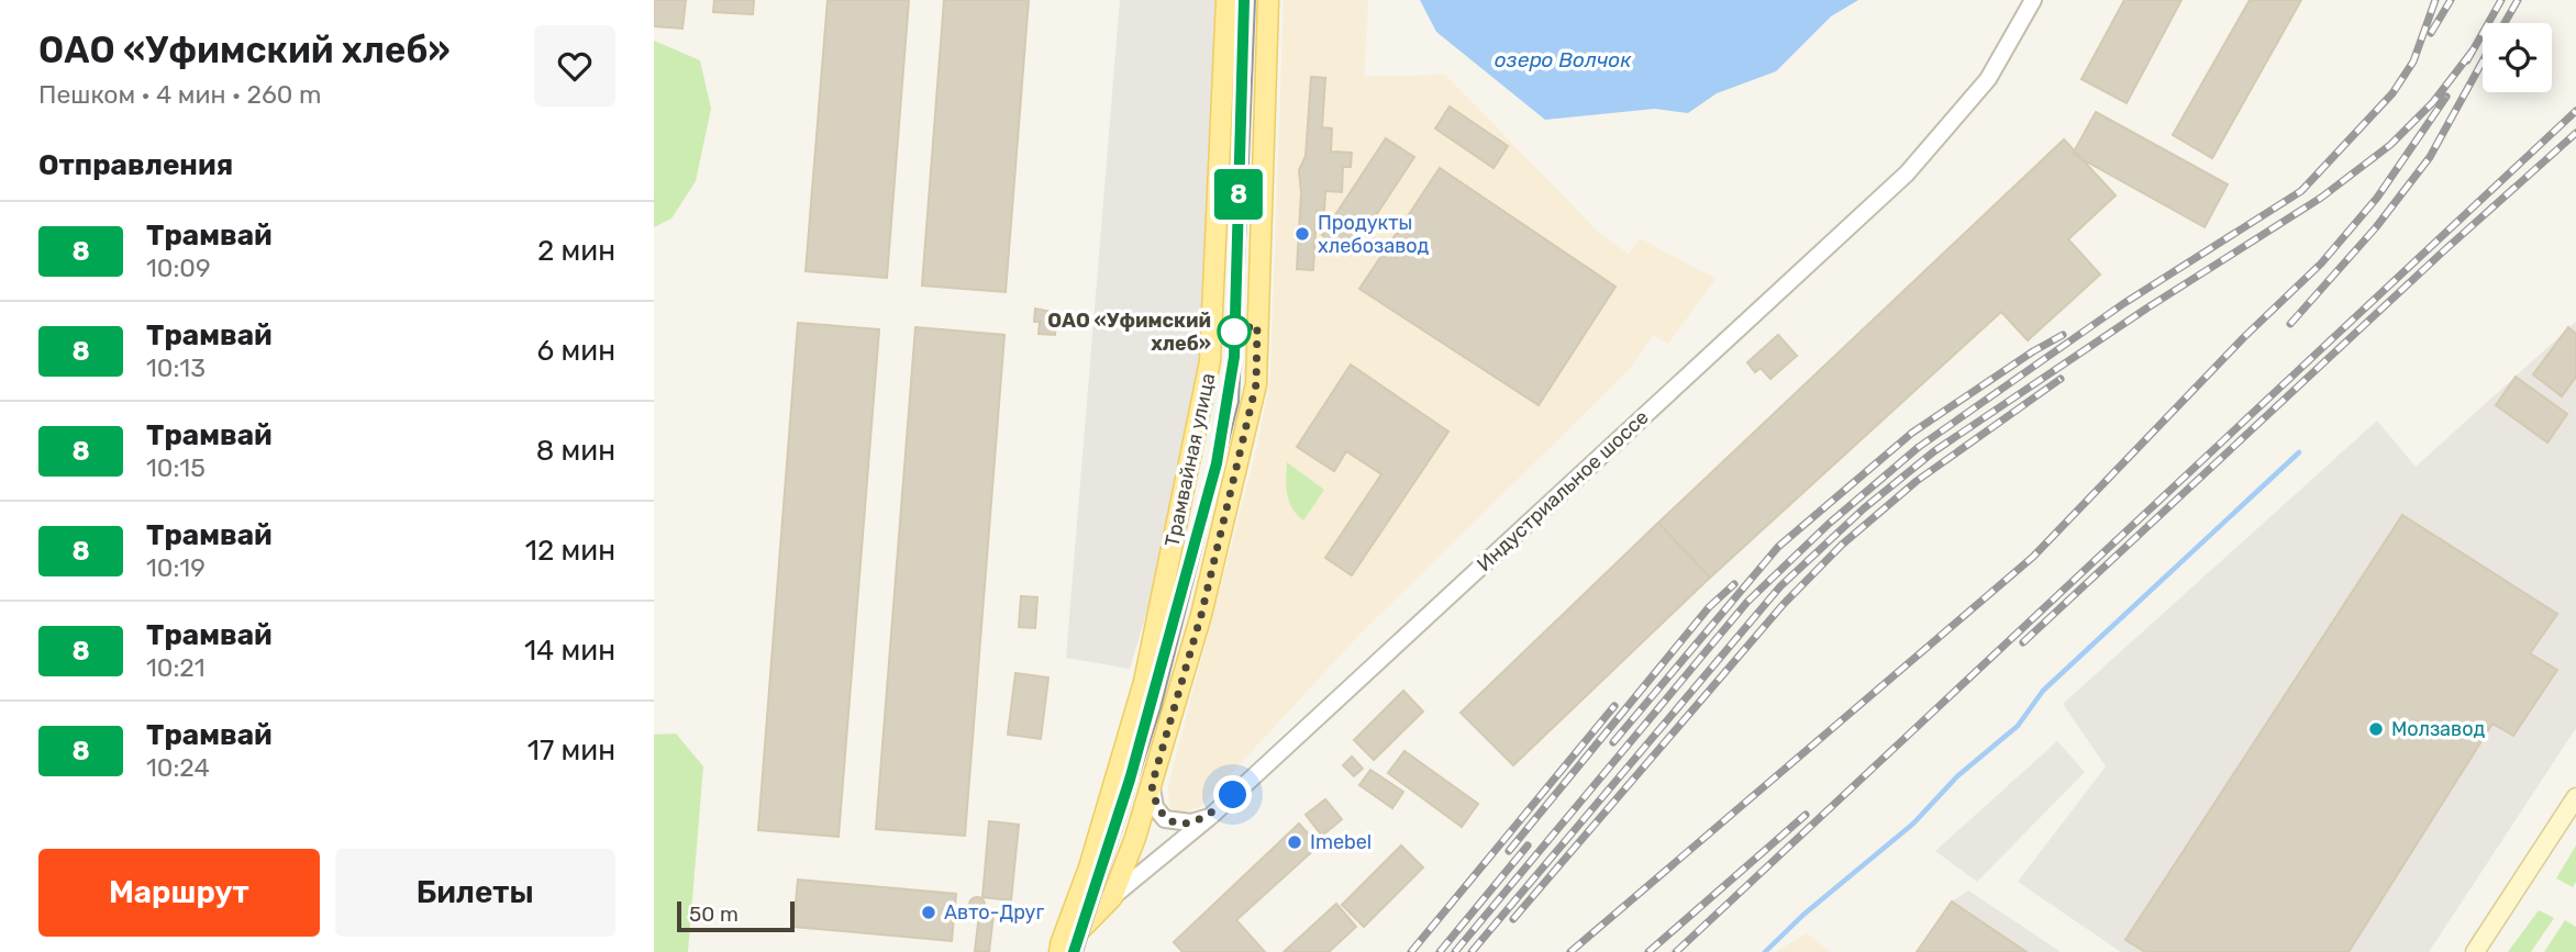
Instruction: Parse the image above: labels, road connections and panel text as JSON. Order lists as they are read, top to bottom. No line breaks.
{"streets":{"main road":["Трамвайная улица","Индустриальное шоссе"]},"crossings":[["Трамвайная улица","Индустриальное шоссе"]],"water":["озеро Волчок"],"places":["Продукты хлебозавод","ОАО «Уфимский хлеб»","Молзавод","Imebel","Авто-Друг"],"lines":["tram line 8"],"scale_bar":"50 m","page":{"heading":[["ОАО «Уфимский хлеб»","Пешком · 4 мин · 260 m"],"Отправления"],"on_map":"8","list":[{"mark":"8","name":"Трамвай","note":"10:09","value":"2 мин"},{"mark":"8","name":"Трамвай","note":"10:13","value":"6 мин"},{"mark":"8","name":"Трамвай","note":"10:15","value":"8 мин"},{"mark":"8","name":"Трамвай","note":"10:19","value":"12 мин"},{"mark":"8","name":"Трамвай","note":"10:21","value":"14 мин"},{"mark":"8","name":"Трамвай","note":"10:24","value":"17 мин"}],"buttons":["Маршрут","Билеты"],"scale":"50 m"}}
